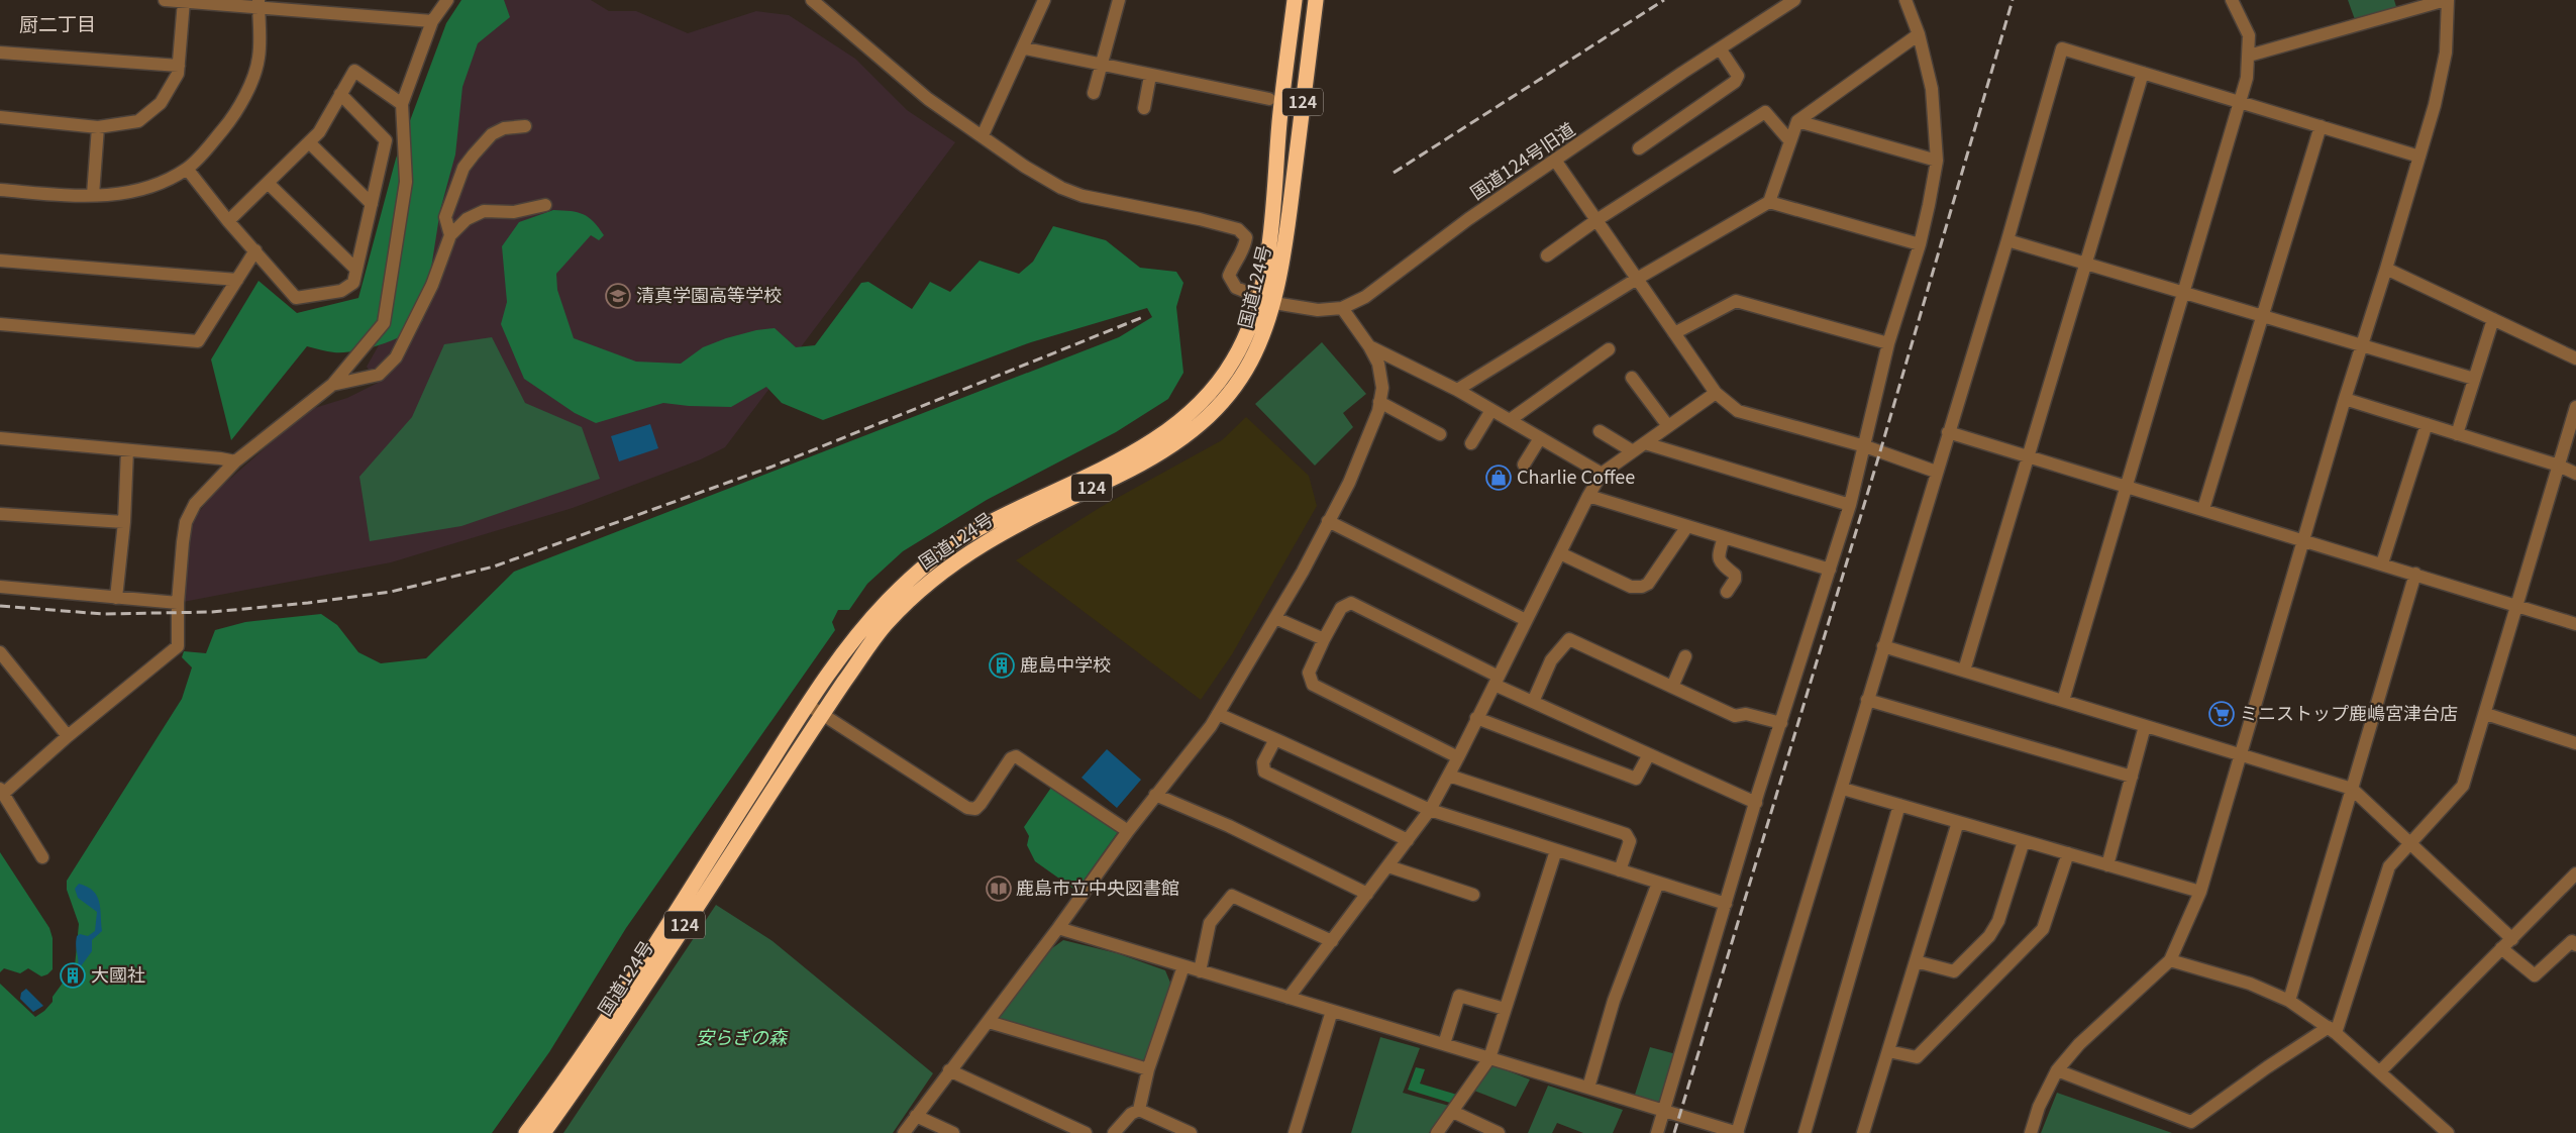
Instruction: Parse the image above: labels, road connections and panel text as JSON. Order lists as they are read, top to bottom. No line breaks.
{"streets":{"highway":["124","国道124号"],"street":["国道124号旧道"]},"crossings":[["国道124号旧道","国道124号"]],"districts":["厨二丁目"],"parks":["安らぎの森"],"places":{"school or university":["清真学園高等学校"],"shop":["Charlie Coffee"],"building":["鹿島中学校","大國社"],"supermarket":["ミニストップ鹿嶋宮津台店"],"library":["鹿島市立中央図書館"]}}
